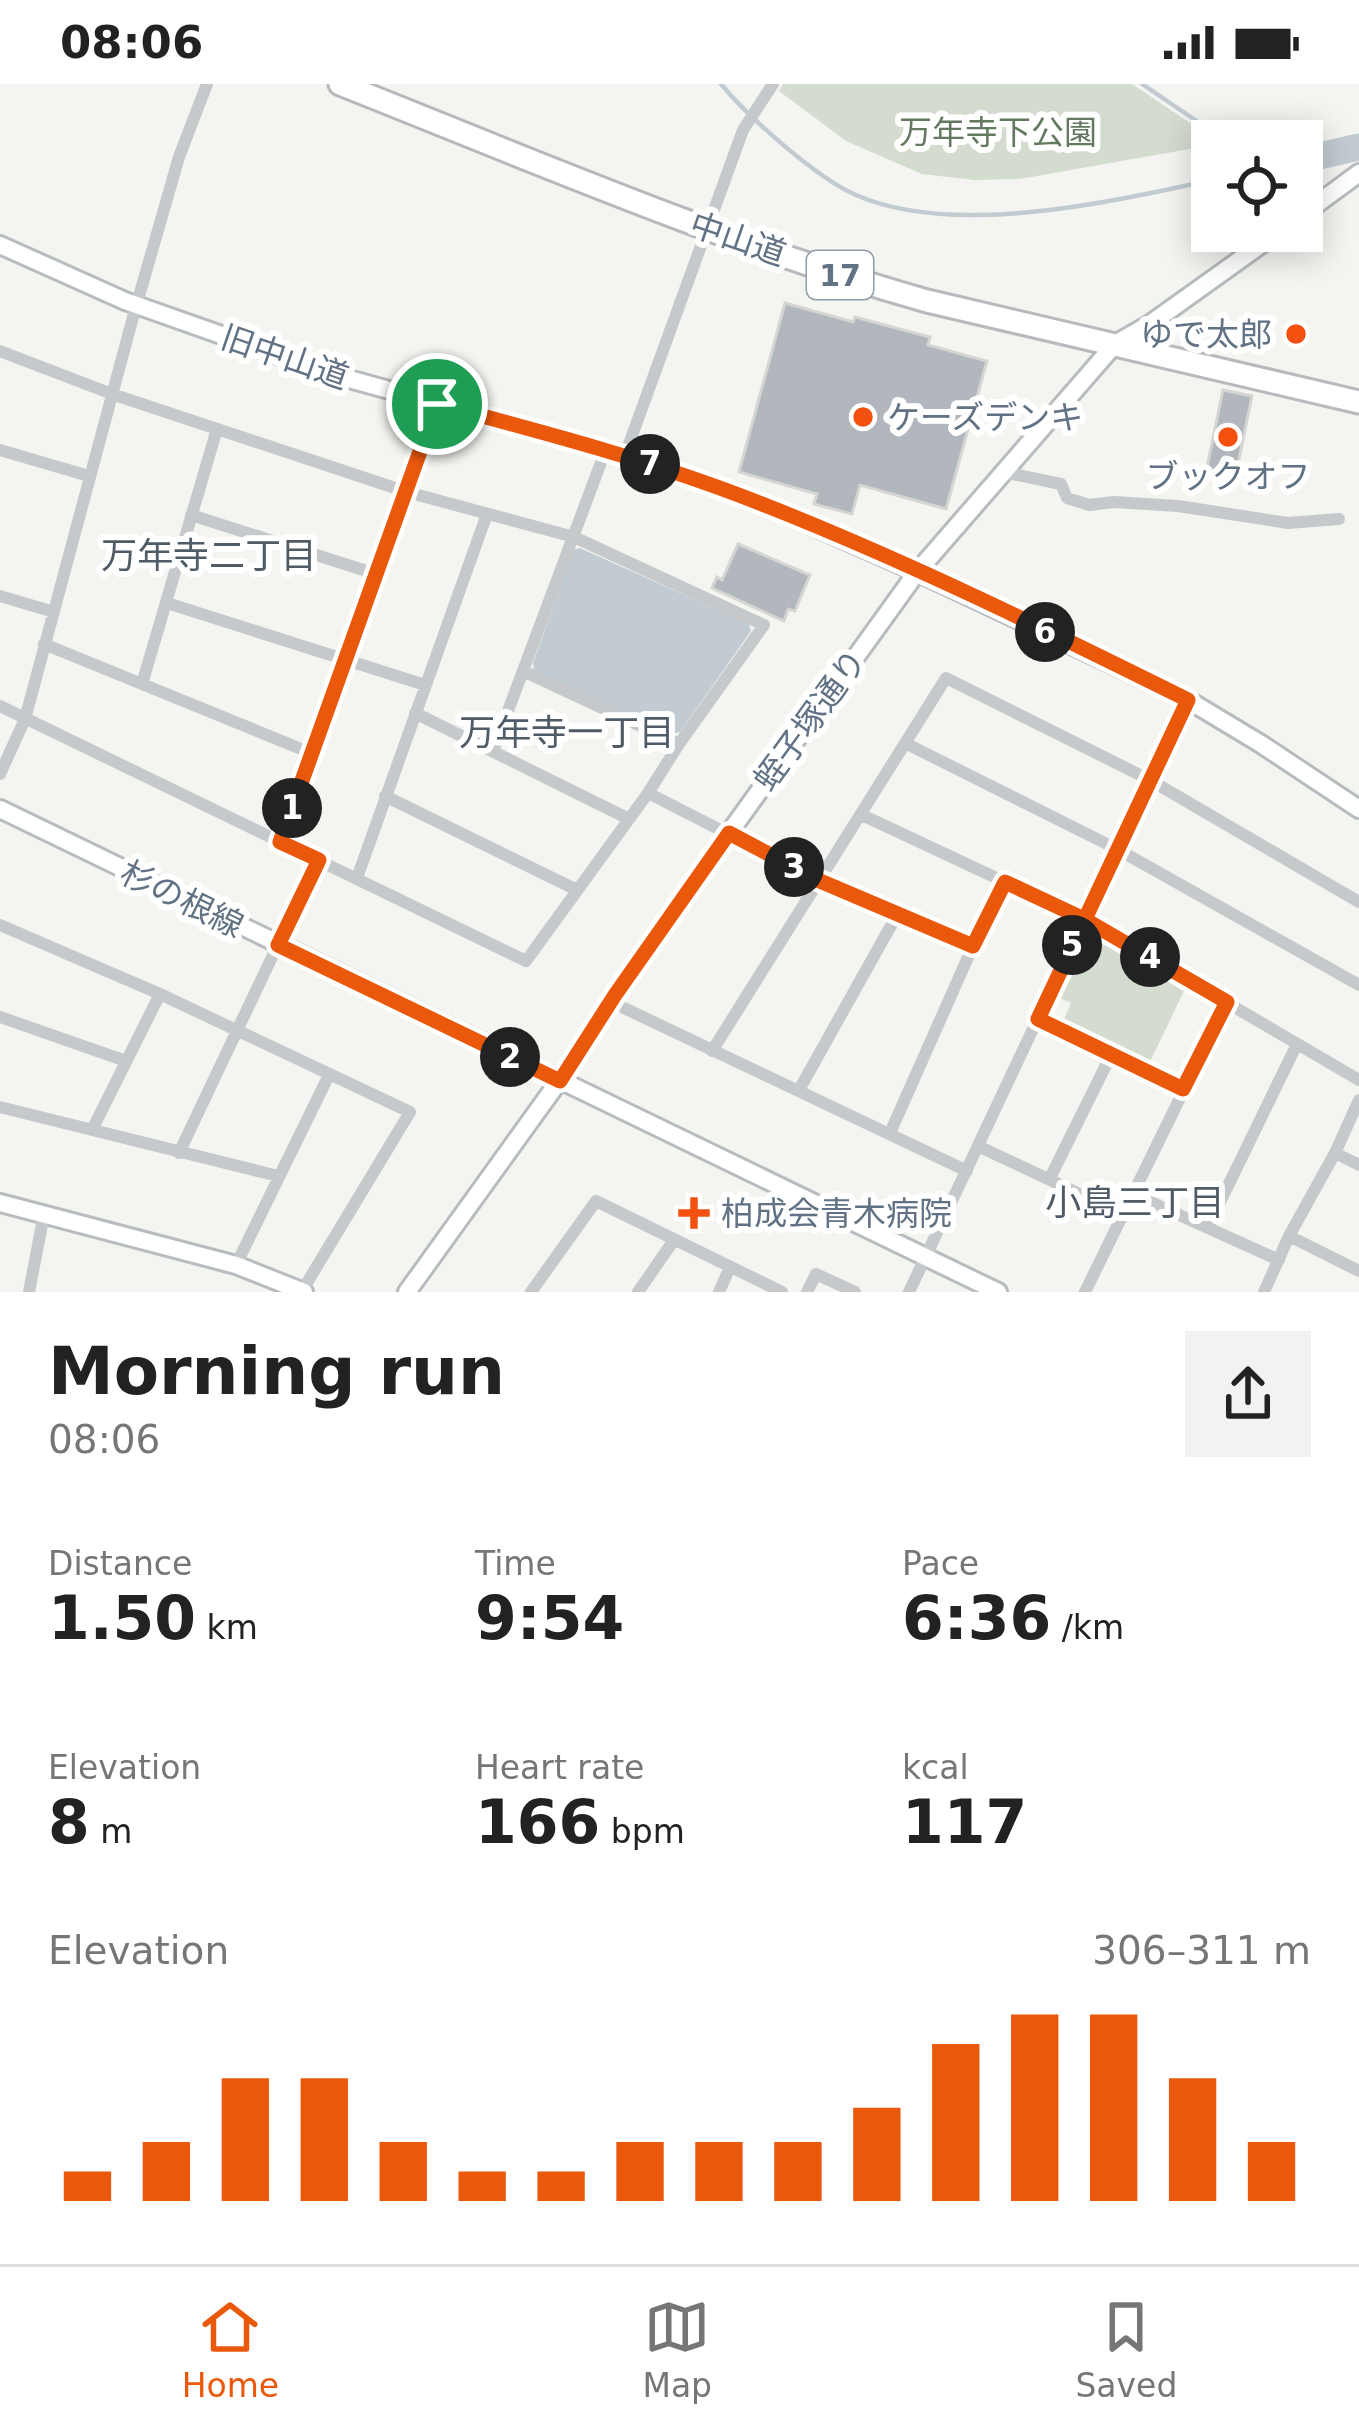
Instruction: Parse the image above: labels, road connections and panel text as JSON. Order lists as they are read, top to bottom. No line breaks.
{"streets":{"highway":["中山道","17"],"street":["旧中山道","蛭子塚通り","杉の根線"]},"crossings":[["中山道","蛭子塚通り"],["旧中山道","蛭子塚通り"],["蛭子塚通り","杉の根線"]],"districts":["万年寺二丁目","万年寺一丁目","小島三丁目"],"parks":["万年寺下公園"],"places":{"other":["ゆで太郎","ケーズデンキ","ブックオフ"],"health":["柏成会青木病院"]},"page":{"status":"08:06","pins":["7","6","1","3","5","4","2"],"heading":["Morning run","08:06"],"stats":[["Distance","1.50 km"],["Time","9:54"],["Pace","6:36 /km"],["Elevation","8 m"],["Heart rate","166 bpm"],["kcal","117"]],"chart":["Elevation","306–311 m"],"tabs":["Home","Map","Saved"]}}
